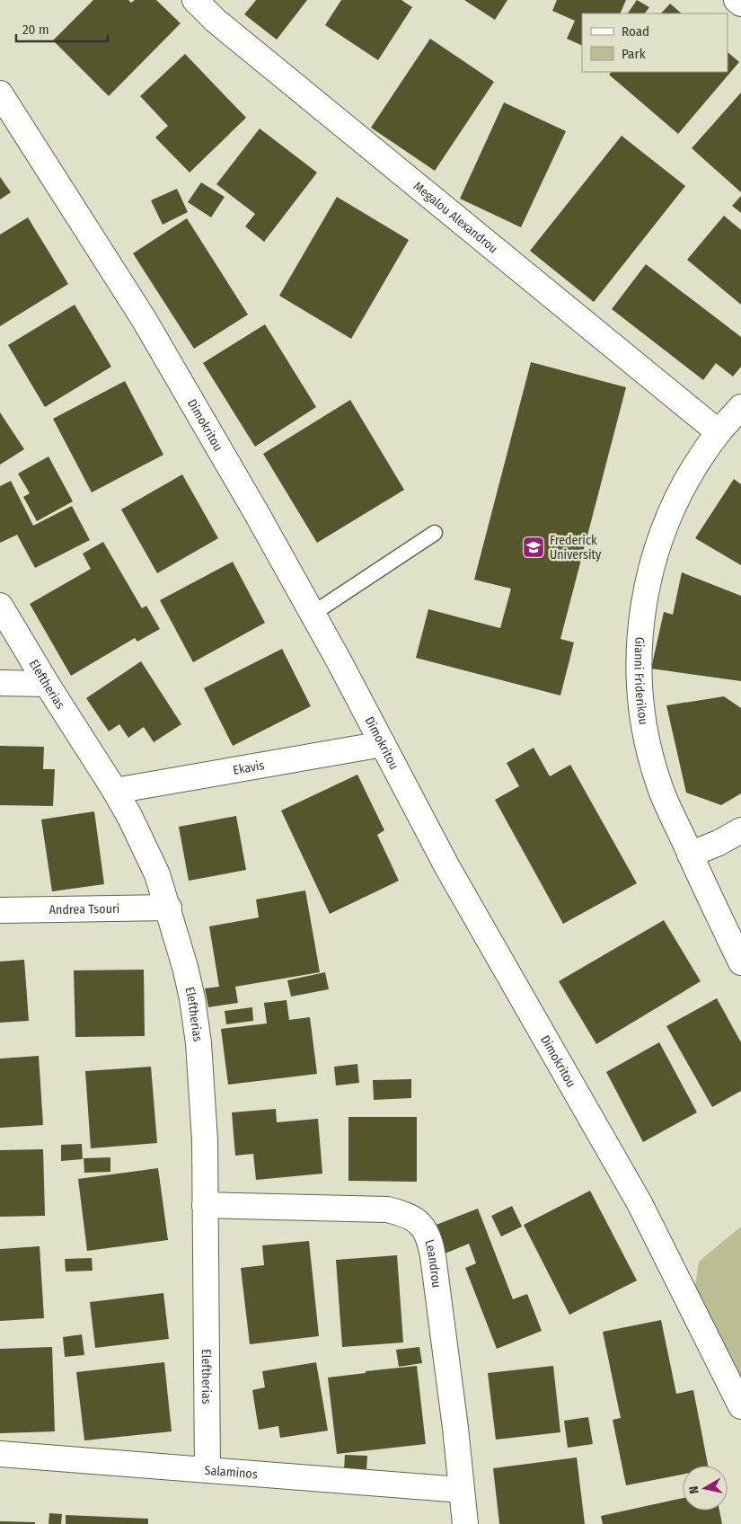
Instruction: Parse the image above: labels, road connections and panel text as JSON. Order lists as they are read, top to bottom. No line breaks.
{"streets":{"street":["Megalou Alexandrou","Dimokritou","Gianni Friderikou","Eleftherias","Ekavis","Andrea Tsouri","Leandrou","Salaminos"]},"crossings":[["Megalou Alexandrou","Gianni Friderikou"],["Dimokritou","Ekavis"],["Eleftherias","Ekavis"],["Eleftherias","Andrea Tsouri"],["Eleftherias","Leandrou"],["Eleftherias","Salaminos"],["Leandrou","Salaminos"]],"places":{"school or university":["Frederick University"]},"legend":["Road","Park"],"scale_bar":"20 m","north":"left"}
